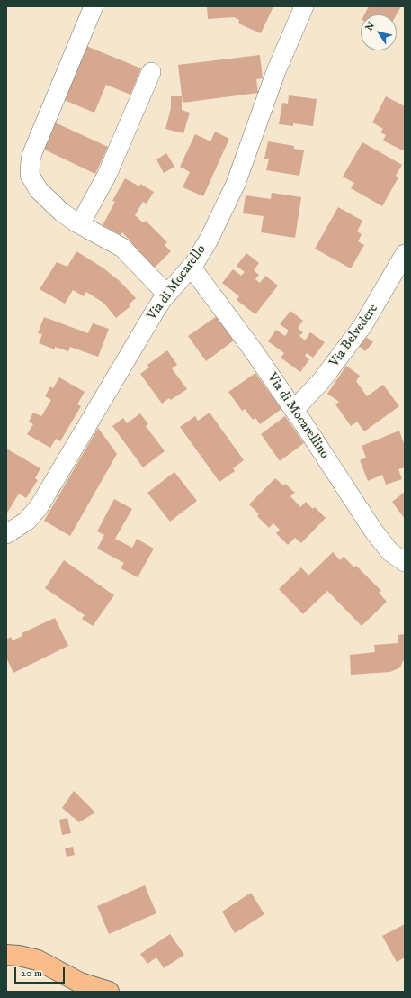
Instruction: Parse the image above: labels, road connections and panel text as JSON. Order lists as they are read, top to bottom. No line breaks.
{"streets":{"street":["Via di Mocarello","Via Belvedere","Via di Mocarellino"]},"crossings":[["Via di Mocarello","Via di Mocarellino"],["Via Belvedere","Via di Mocarellino"]],"scale_bar":"20 m","north":"top left"}
